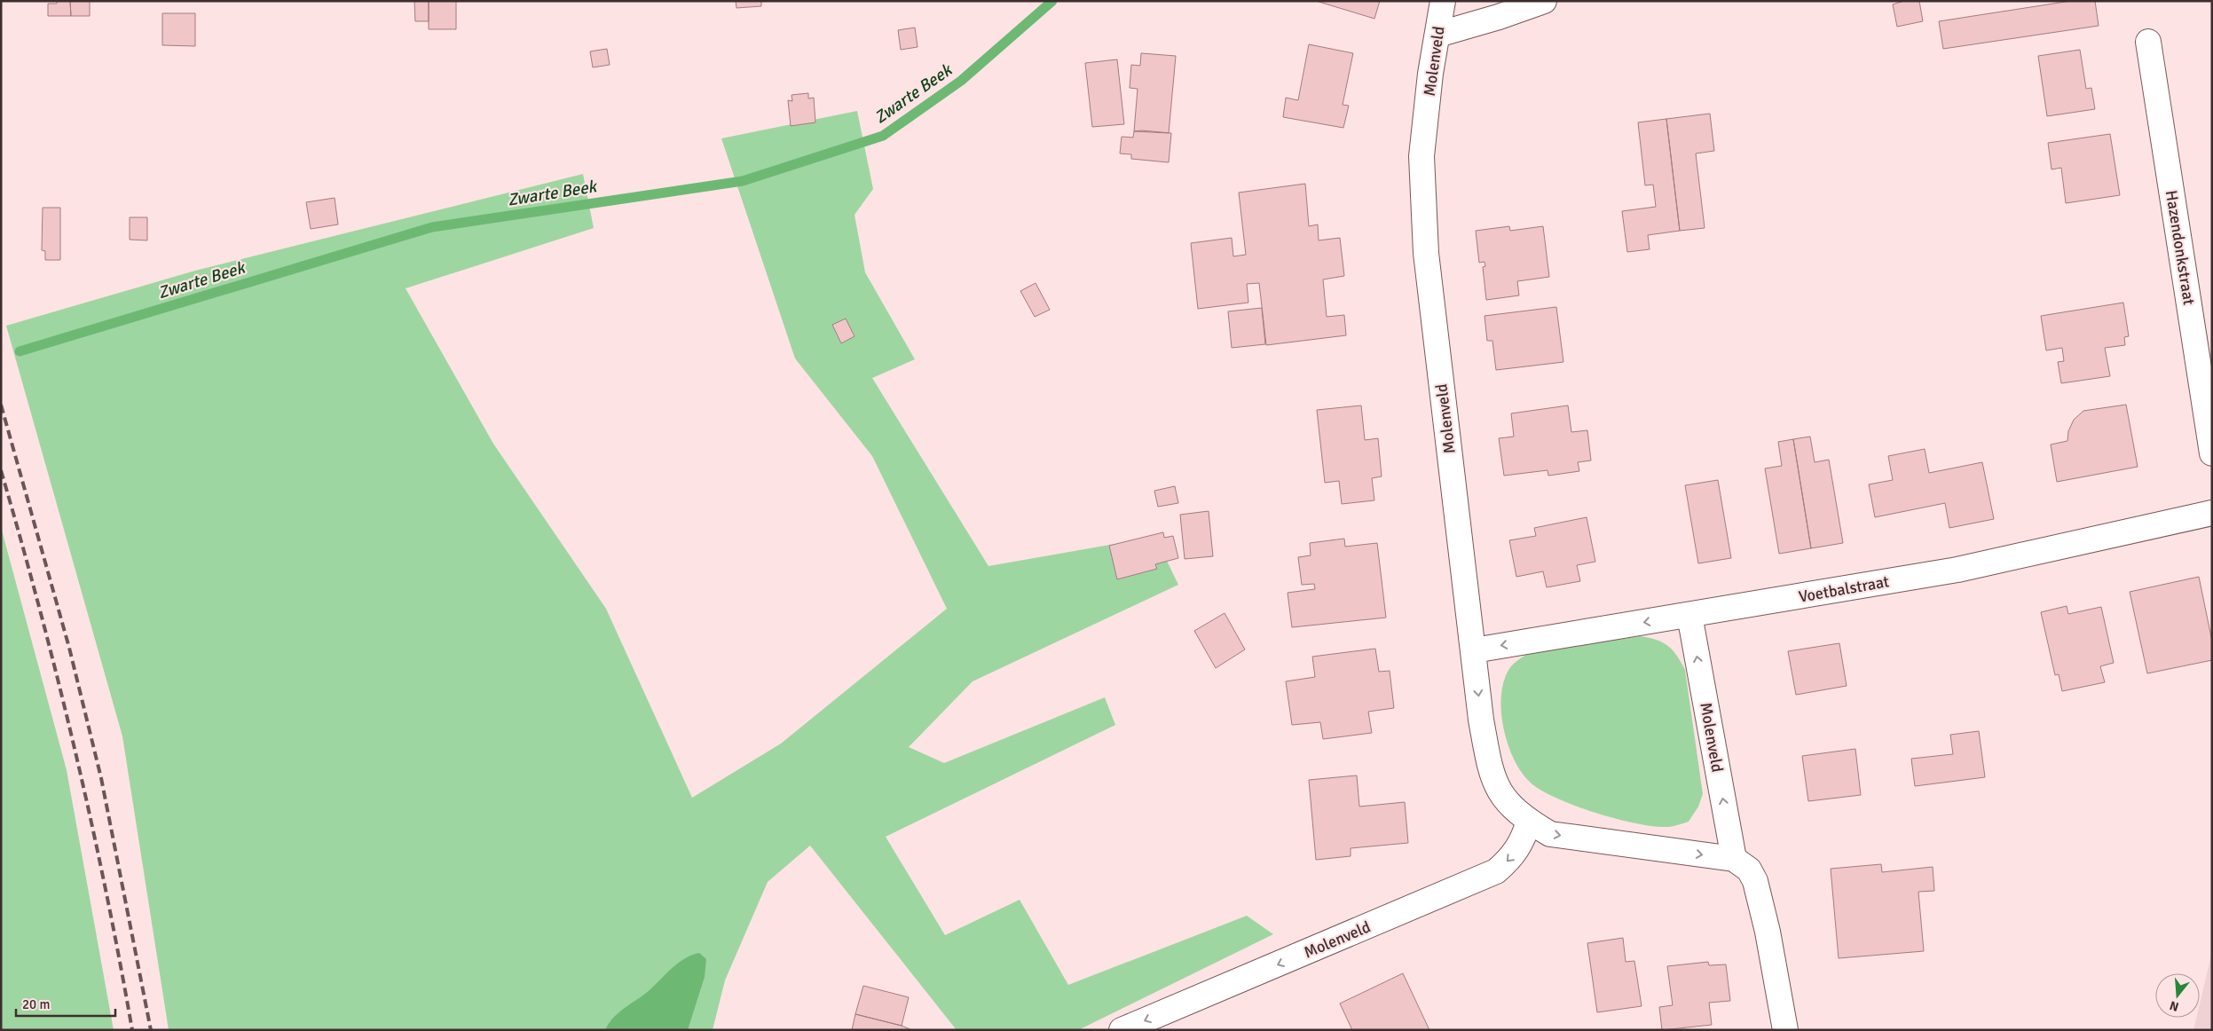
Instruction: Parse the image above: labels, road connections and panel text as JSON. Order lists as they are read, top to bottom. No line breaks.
{"streets":{"street":["Molenveld","Hazendonkstraat","Voetbalstraat"]},"crossings":[["Molenveld","Voetbalstraat"]],"water":["Zwarte Beek"],"scale_bar":"20 m","north":"bottom"}
